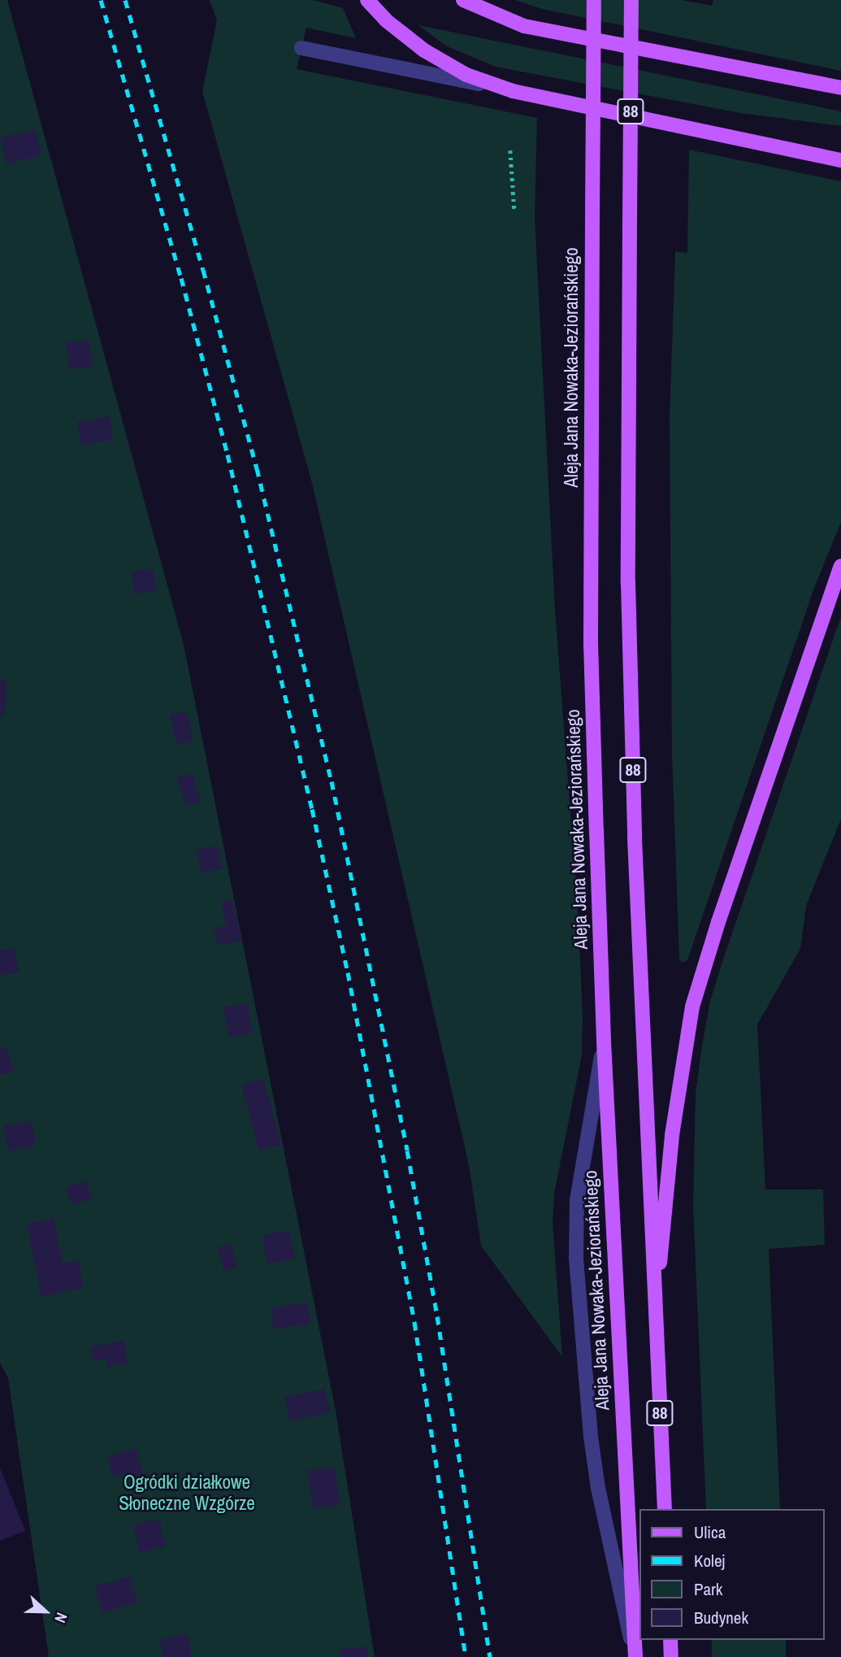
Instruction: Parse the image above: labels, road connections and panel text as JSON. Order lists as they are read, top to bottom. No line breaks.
{"streets":{"main road":["88","Aleja Jana Nowaka-Jeziorańskiego"]},"parks":["Ogródki działkowe Słoneczne Wzgórze"],"legend":["Ulica","Kolej","Park","Budynek"],"north":"right"}
